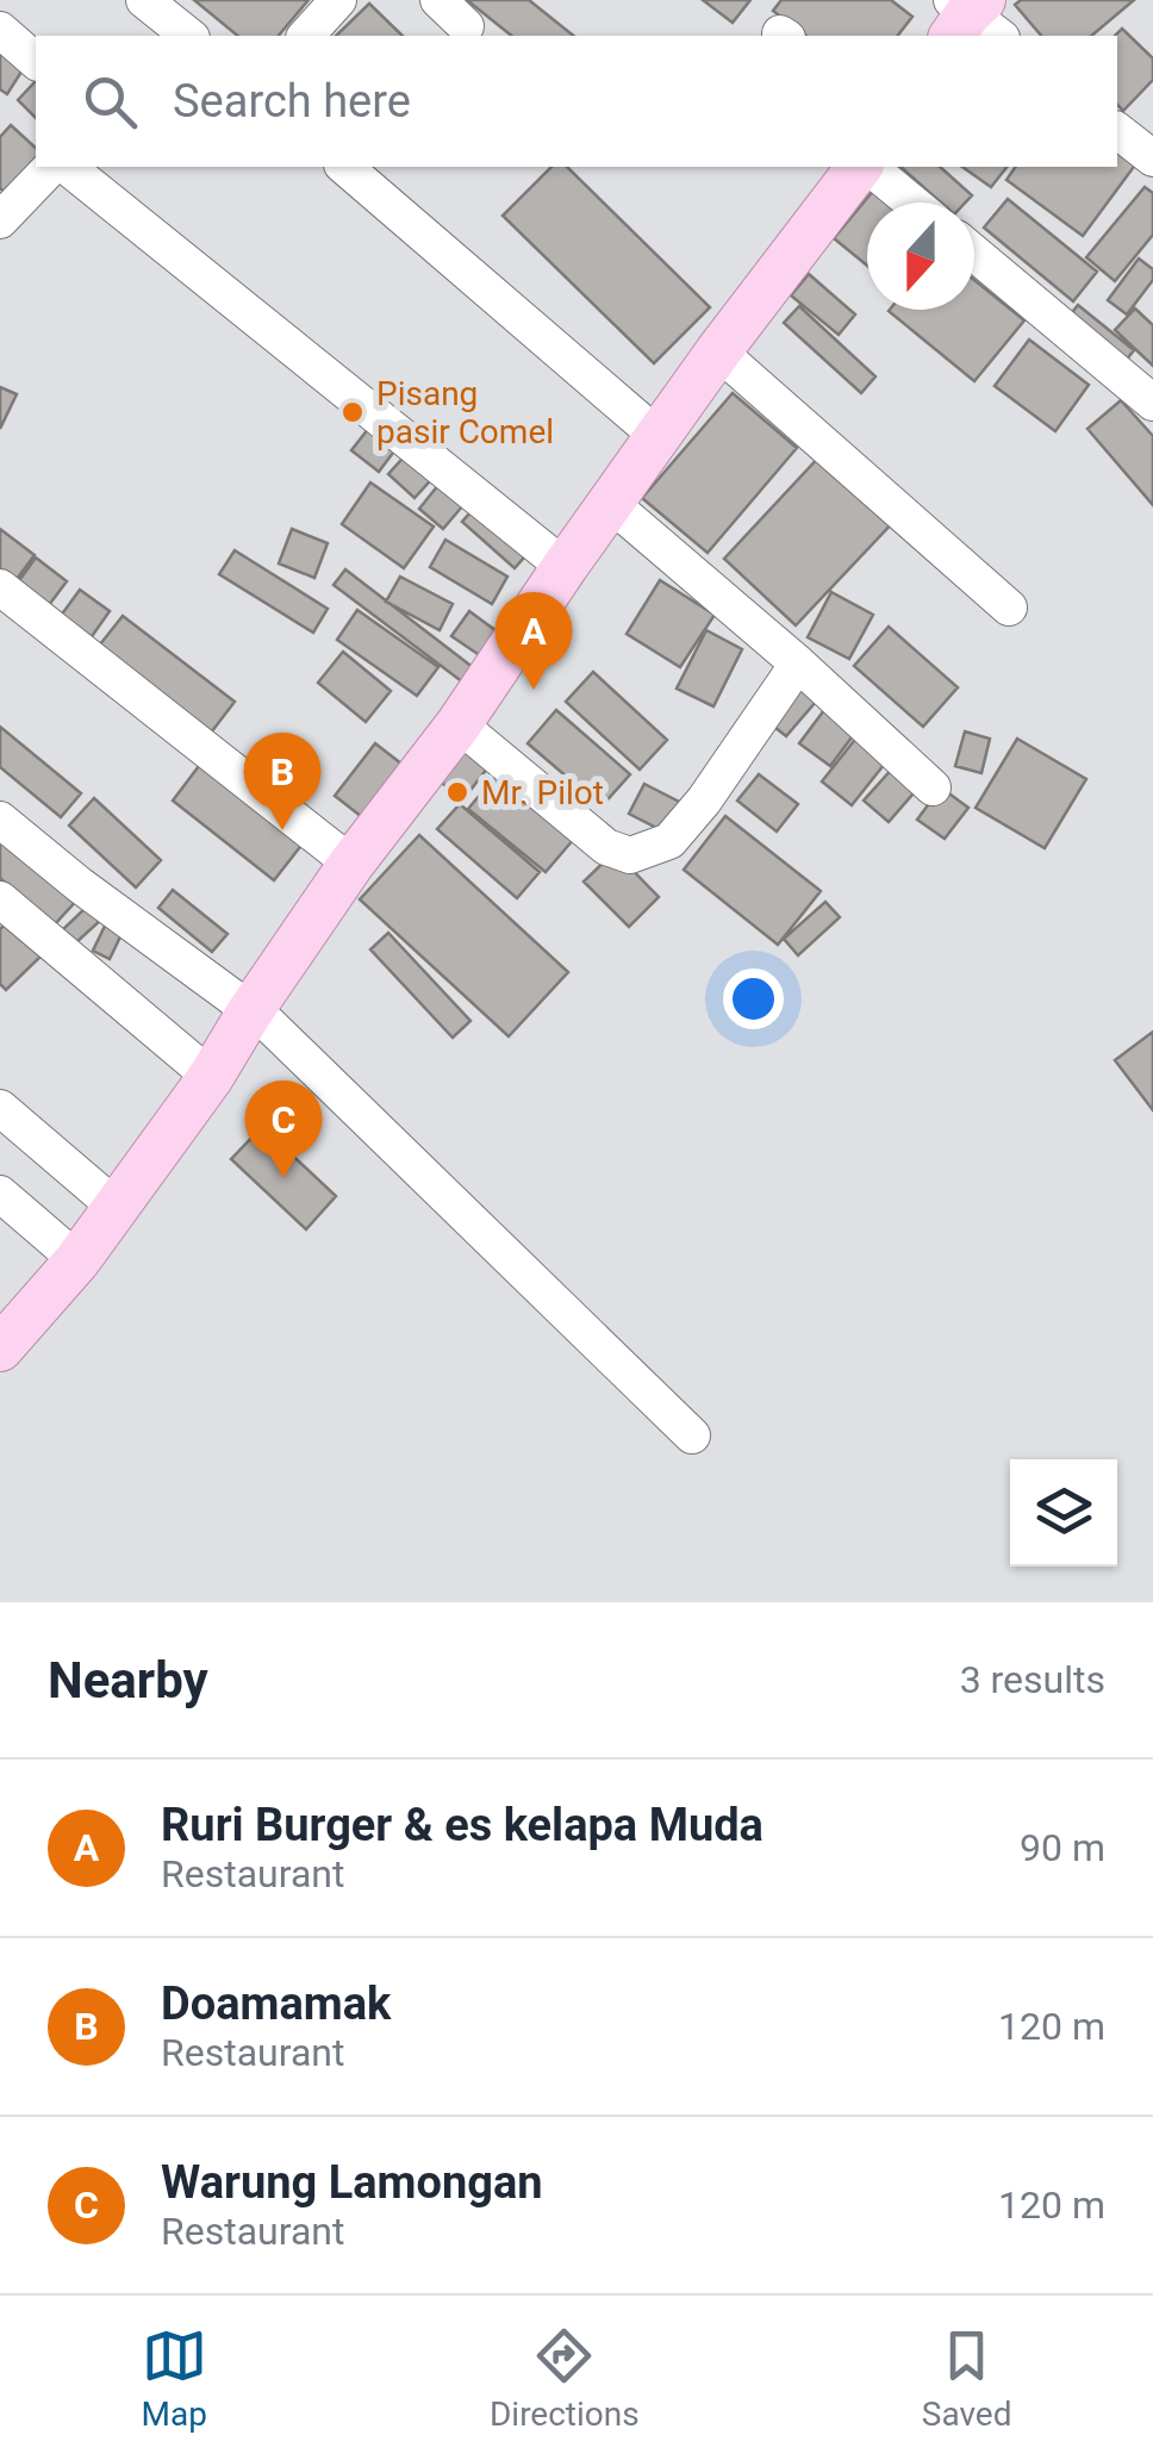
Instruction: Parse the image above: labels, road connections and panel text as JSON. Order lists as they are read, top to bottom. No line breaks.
{"places":["Pisang pasir Comel","Mr. Pilot"],"north":"bottom","page":{"search":"Search here","pins":["A","B","C"],"heading":["Nearby","3 results"],"list":[{"mark":"A","name":"Ruri Burger & es kelapa Muda","note":"Restaurant","value":"90 m"},{"mark":"B","name":"Doamamak","note":"Restaurant","value":"120 m"},{"mark":"C","name":"Warung Lamongan","note":"Restaurant","value":"120 m"}],"nav":["Map","Directions","Saved"]}}
